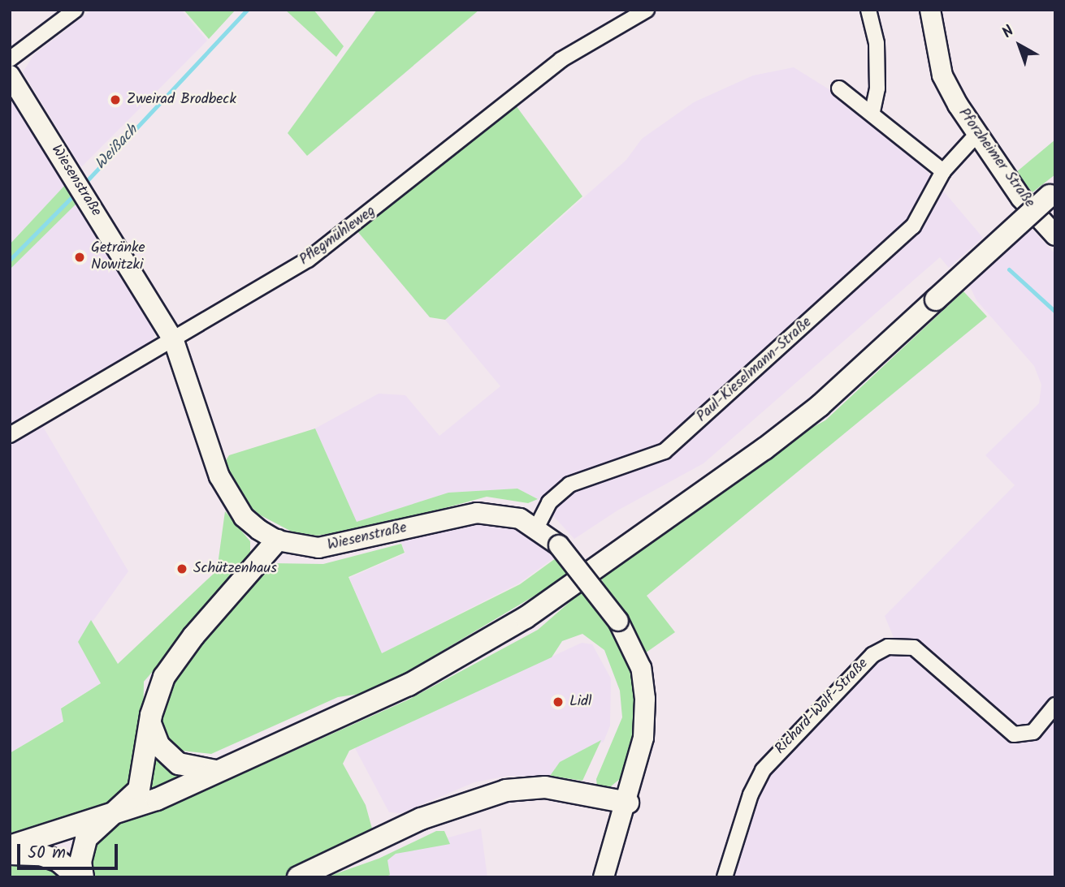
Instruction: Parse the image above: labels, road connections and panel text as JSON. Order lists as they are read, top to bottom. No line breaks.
{"streets":{"street":["Pforzheimer Straße","Wiesenstraße","Pflegmühleweg","Paul-Kieselmann-Straße","Richard-Wolf-Straße"]},"crossings":[["Pforzheimer Straße","Paul-Kieselmann-Straße"],["Wiesenstraße","Pflegmühleweg"],["Wiesenstraße","Paul-Kieselmann-Straße"]],"water":["Weißach"],"places":["Zweirad Brodbeck","Getränke Nowitzki","Schützenhaus","Lidl"],"scale_bar":"50 m","north":"top left"}
